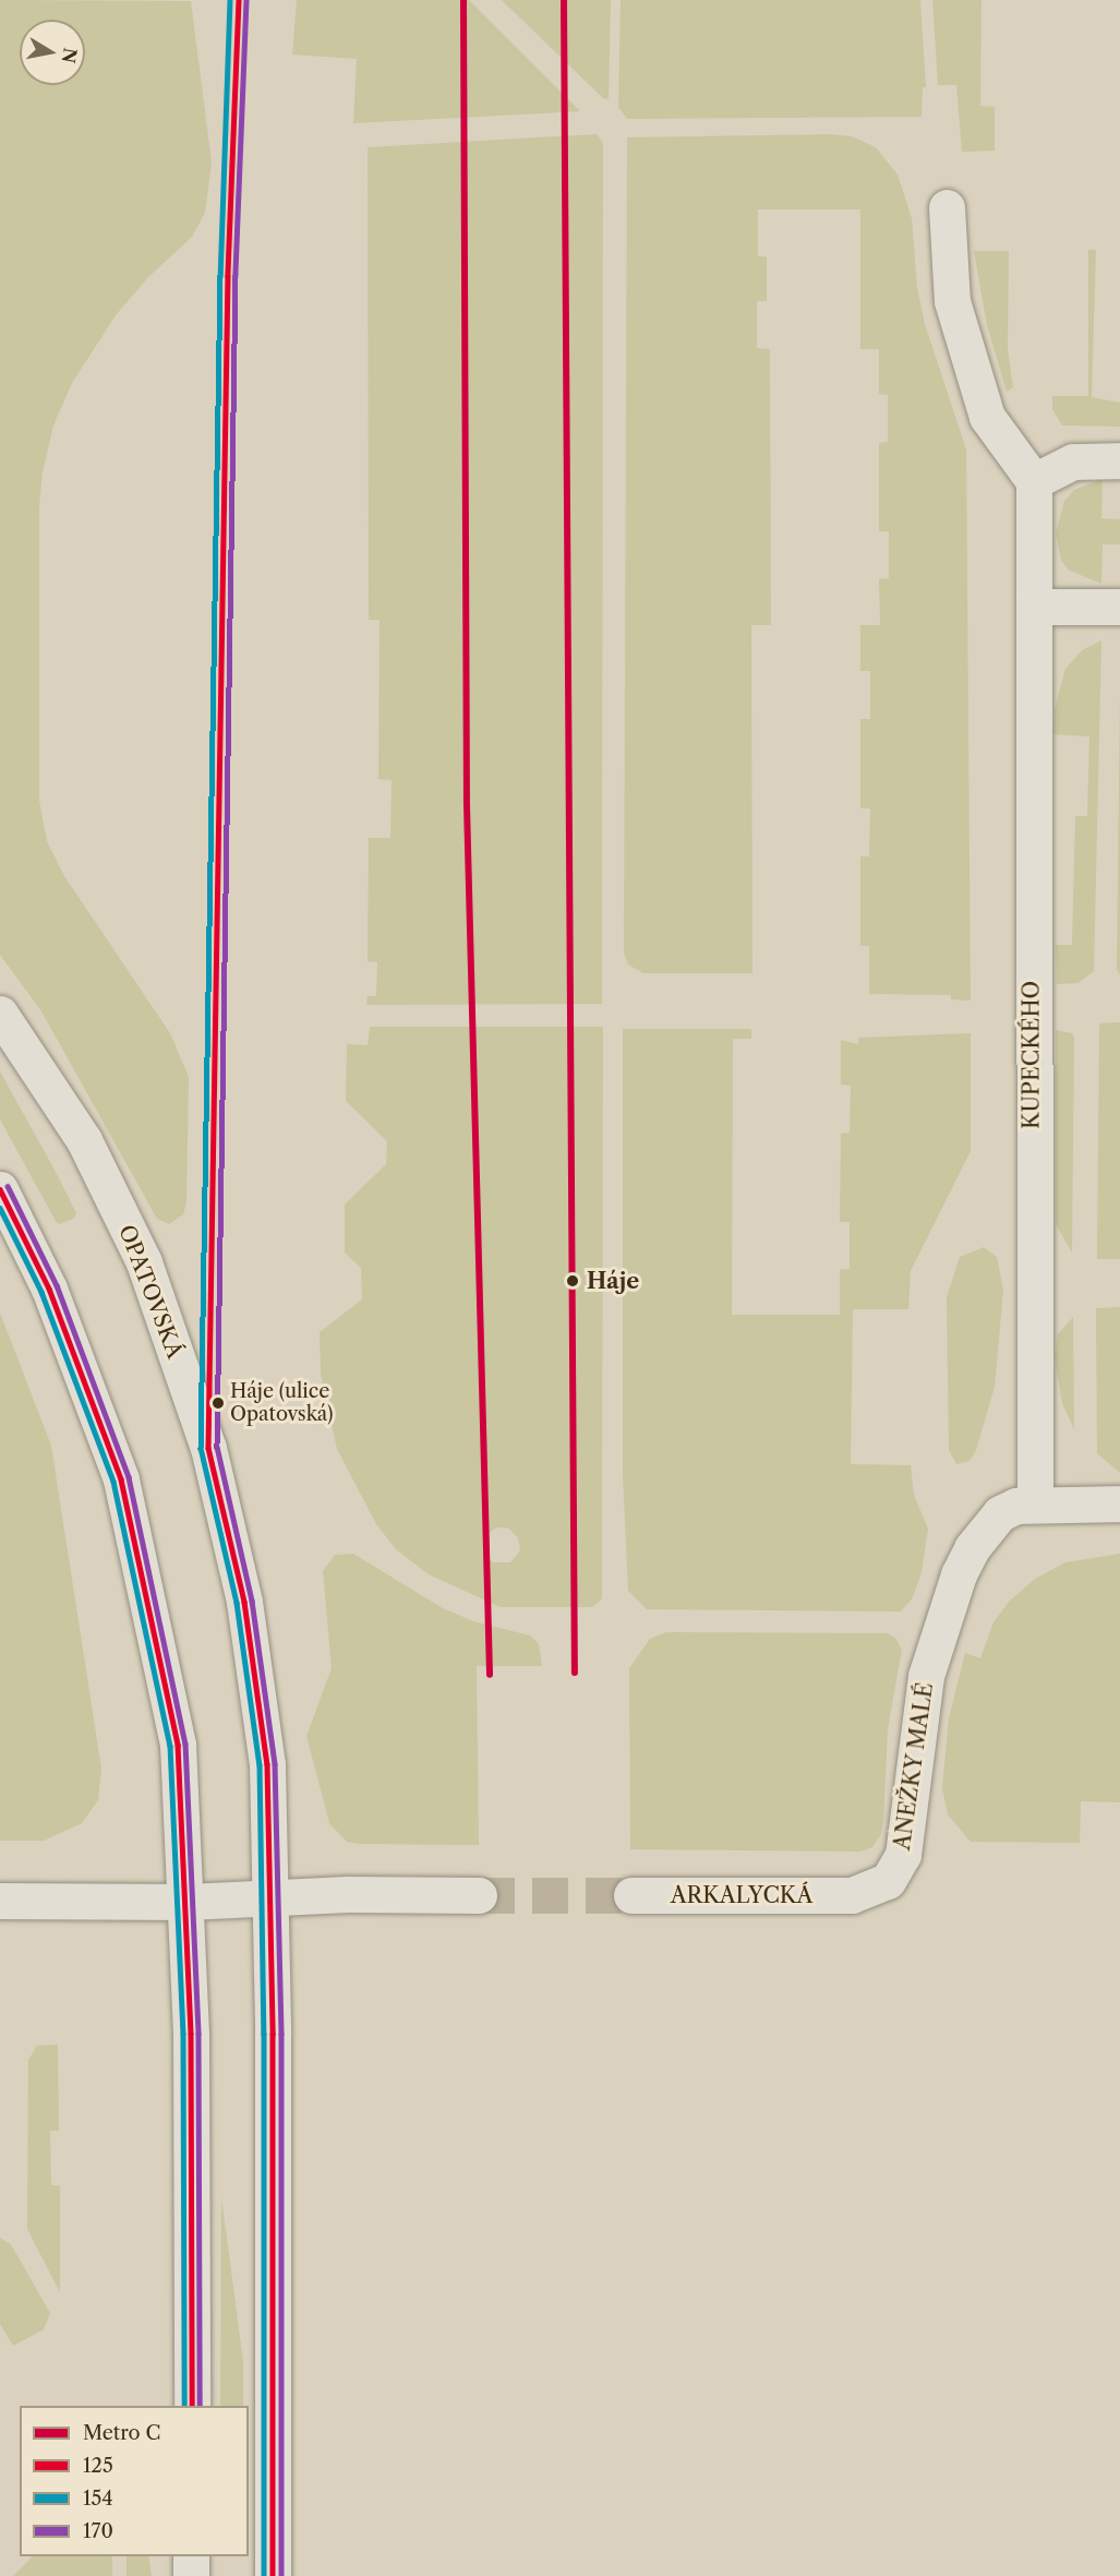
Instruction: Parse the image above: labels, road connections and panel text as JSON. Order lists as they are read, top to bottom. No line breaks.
{"streets":{"main road":["KUPECKÉHO","OPATOVSKÁ","ANEŽKY MALÉ","ARKALYCKÁ"]},"crossings":[["KUPECKÉHO","ANEŽKY MALÉ"],["ANEŽKY MALÉ","ARKALYCKÁ"]],"places":["Háje","Háje (ulice Opatovská)"],"lines":["metro line C","transit line 125","transit line 154","transit line 170"],"legend":["Metro C","125","154","170"],"north":"right"}
